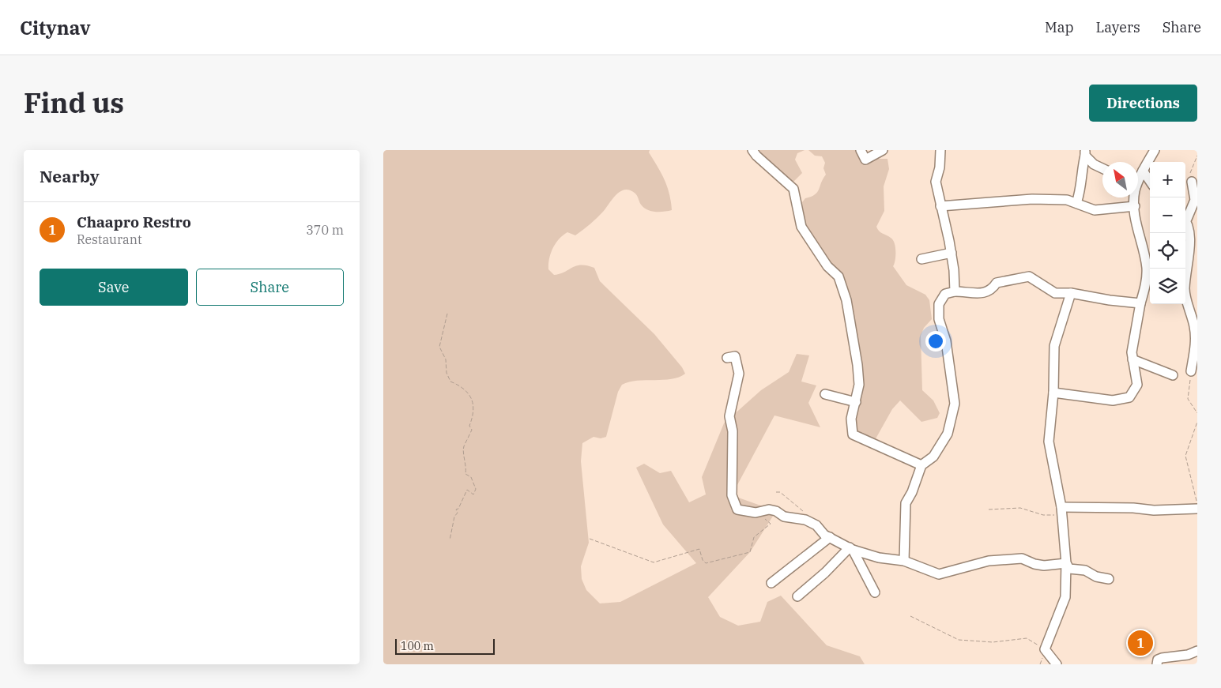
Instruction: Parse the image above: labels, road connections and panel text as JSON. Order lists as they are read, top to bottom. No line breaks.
{"scale_bar":"100 m","north":"top left","page":{"header":"Citynav","nav":["Map","Layers","Share"],"title":"Find us","buttons":["Directions",["Save","Share"]],"heading":"Nearby","map_buttons":["+","−"],"list":[{"mark":"1","name":"Chaapro Restro","note":"Restaurant","value":"370 m"}],"pins":"1","scale":"100 m"}}
